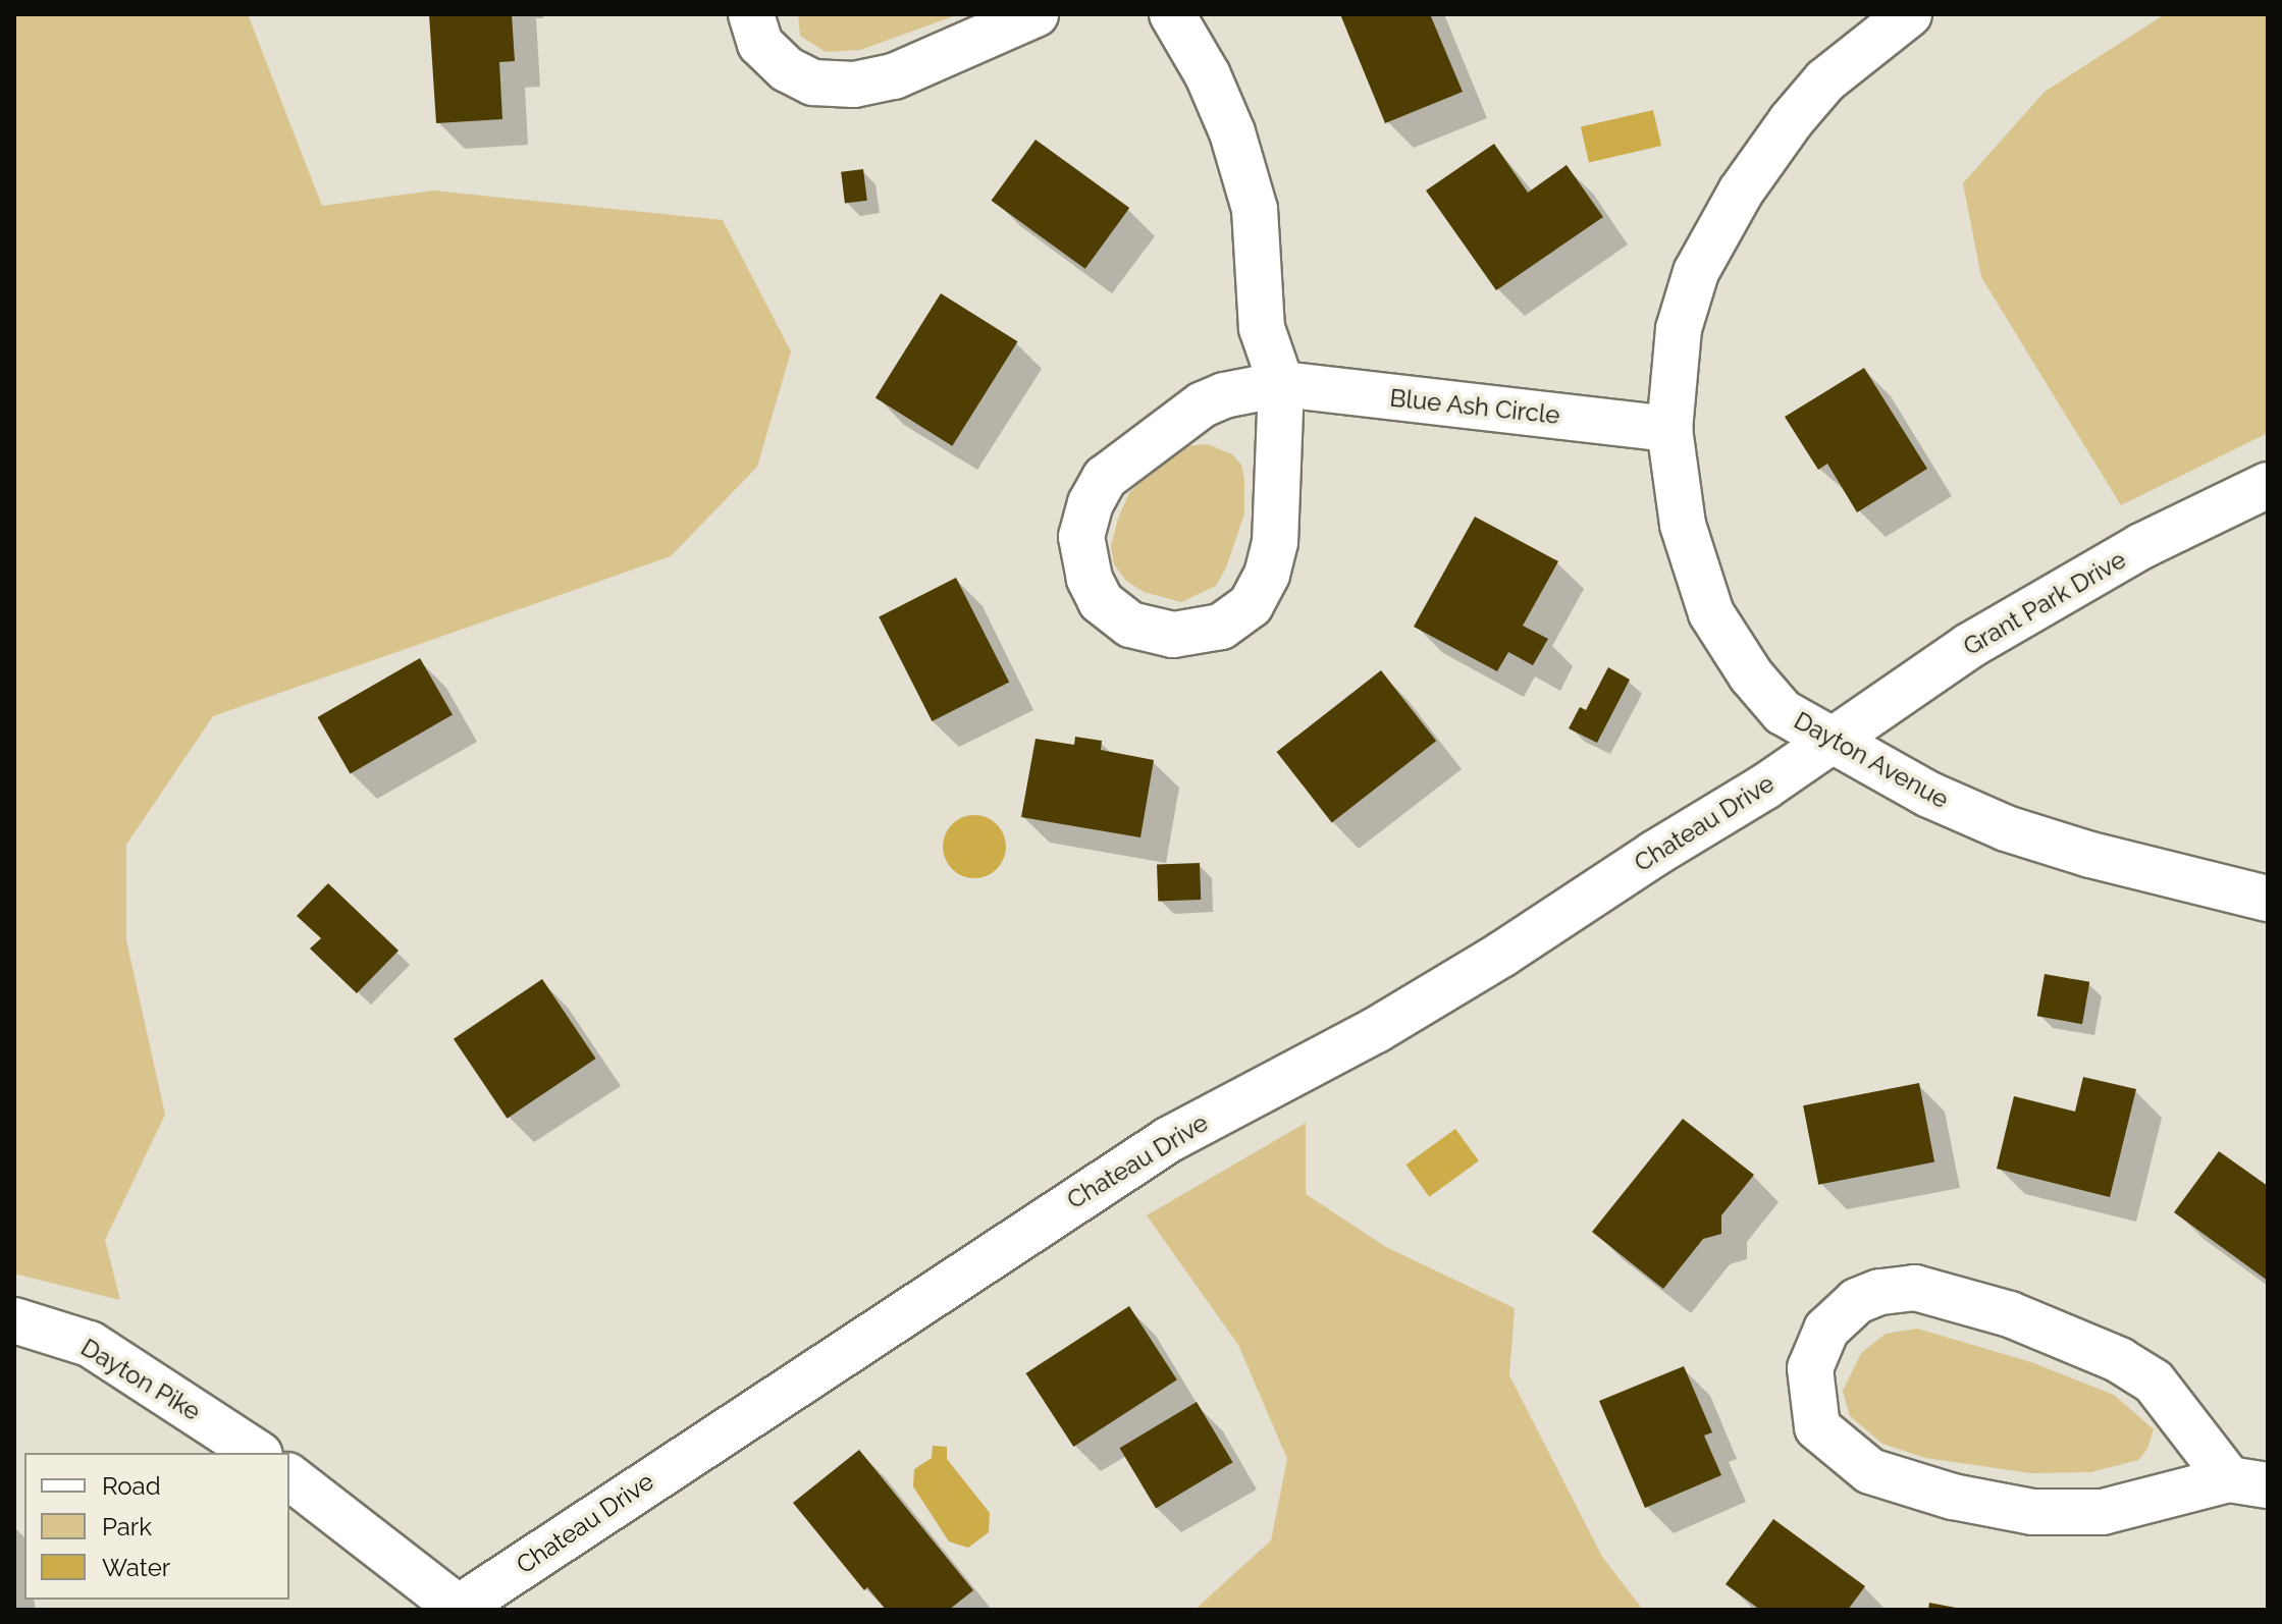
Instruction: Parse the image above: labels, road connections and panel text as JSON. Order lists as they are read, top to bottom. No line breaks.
{"streets":{"street":["Blue Ash Circle","Grant Park Drive","Dayton Avenue","Chateau Drive","Dayton Pike"]},"crossings":[["Blue Ash Circle","Dayton Avenue"],["Grant Park Drive","Dayton Avenue"],["Grant Park Drive","Chateau Drive"],["Dayton Avenue","Chateau Drive"]],"legend":["Road","Park","Water"]}
